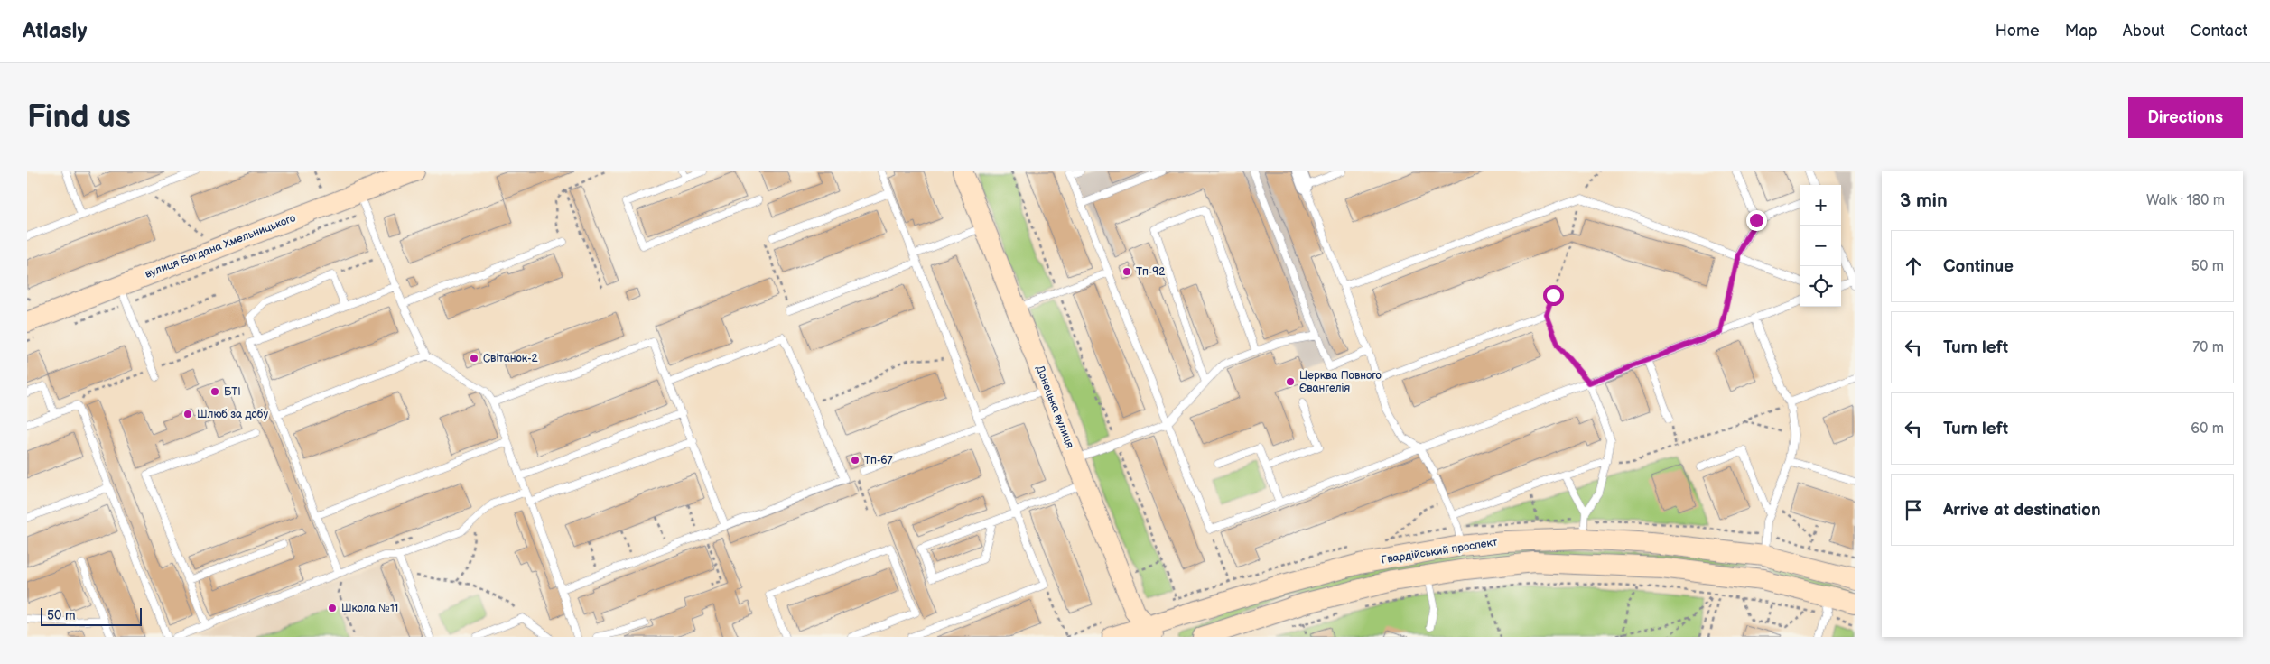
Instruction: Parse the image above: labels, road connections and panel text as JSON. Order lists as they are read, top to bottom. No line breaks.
{"streets":{"main road":["вулиця Богдана Хмельницького","Донецька вулиця","Гвардійський проспект"]},"crossings":[["Донецька вулиця","Гвардійський проспект"]],"places":["Тп-92","Світанок-2","Церква Повного Євангелія","БТІ","Шлюб за добу","Тп-67","Школа №11"],"scale_bar":"50 m","page":{"header":"Atlasly","nav":["Home","Map","About","Contact"],"buttons":"Directions","title":"Find us","heading":["3 min","Walk · 180 m"],"map_buttons":["+","−"],"list":[["Continue","50 m"],["Turn left","70 m"],["Turn left","60 m"],"Arrive at destination"],"scale":"50 m"}}
